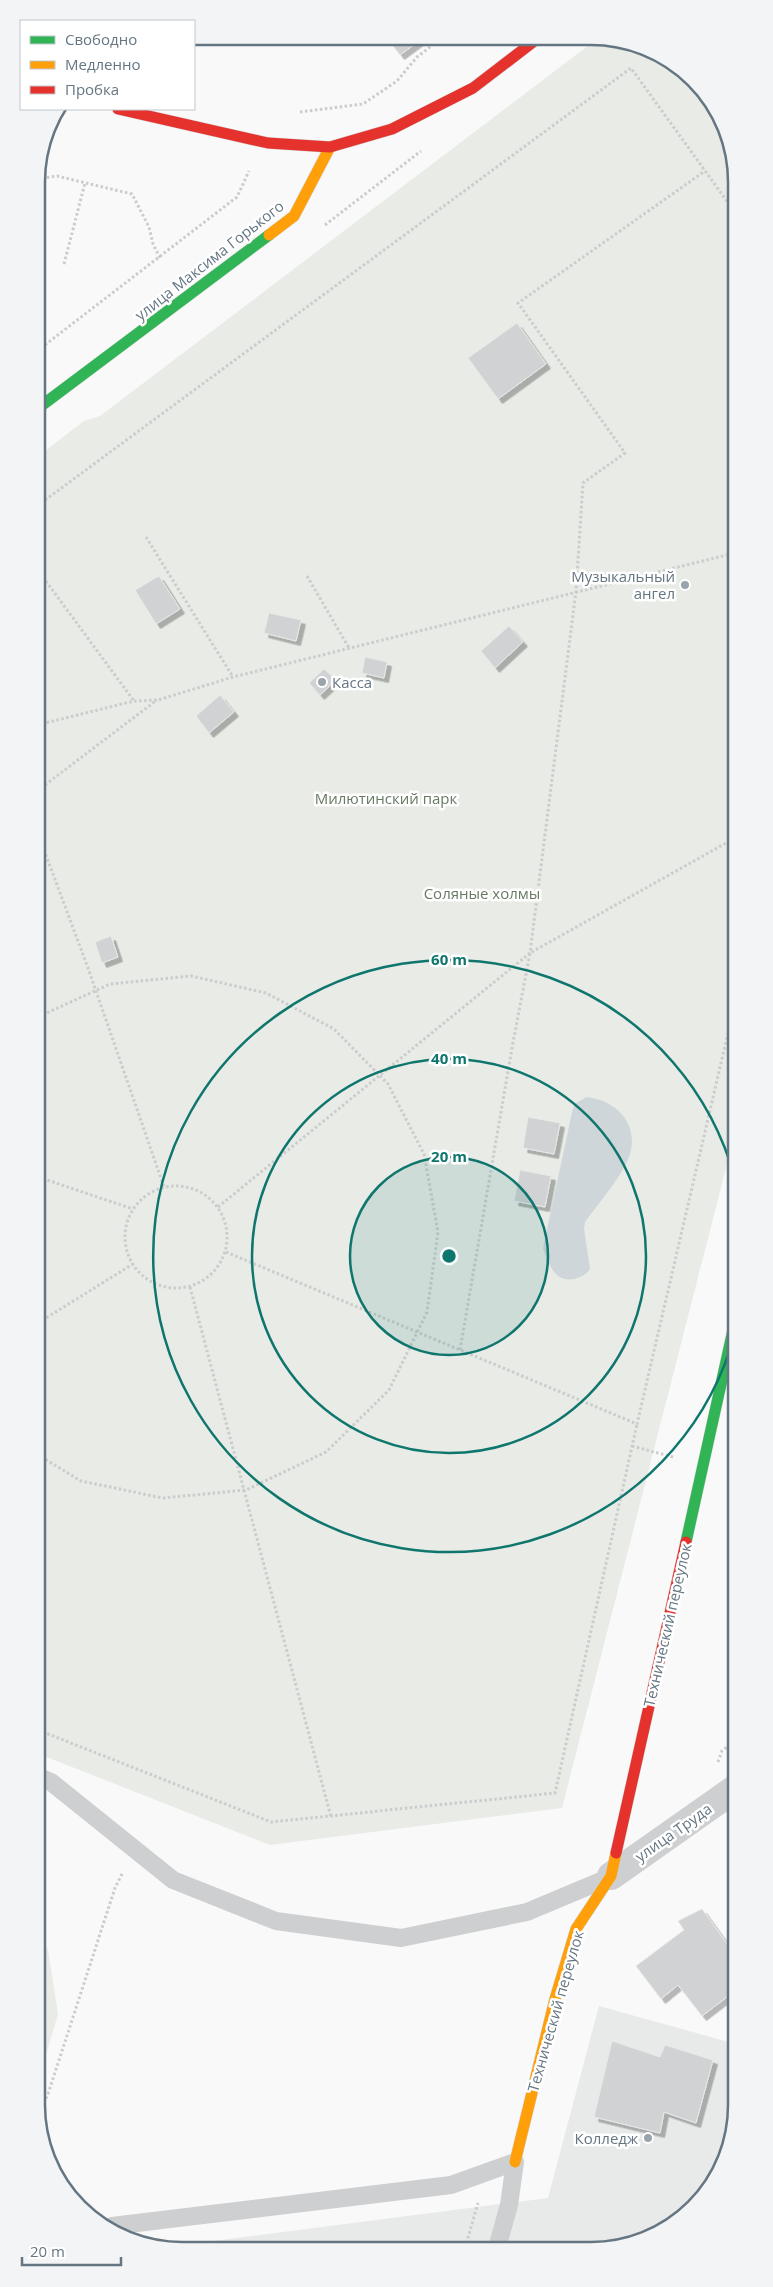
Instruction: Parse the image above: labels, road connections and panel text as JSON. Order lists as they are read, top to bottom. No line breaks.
{"streets":{"street":["улица Максима Горького","Технический переулок","улица Труда"]},"crossings":[["Технический переулок","улица Труда"]],"parks":["Милютинский парк","Соляные холмы"],"places":["Музыкальный ангел","Касса","Колледж"],"legend":["Свободно","Медленно","Пробка"],"scale_bar":"20 m","rings":["60 m","40 m","20 m"]}
